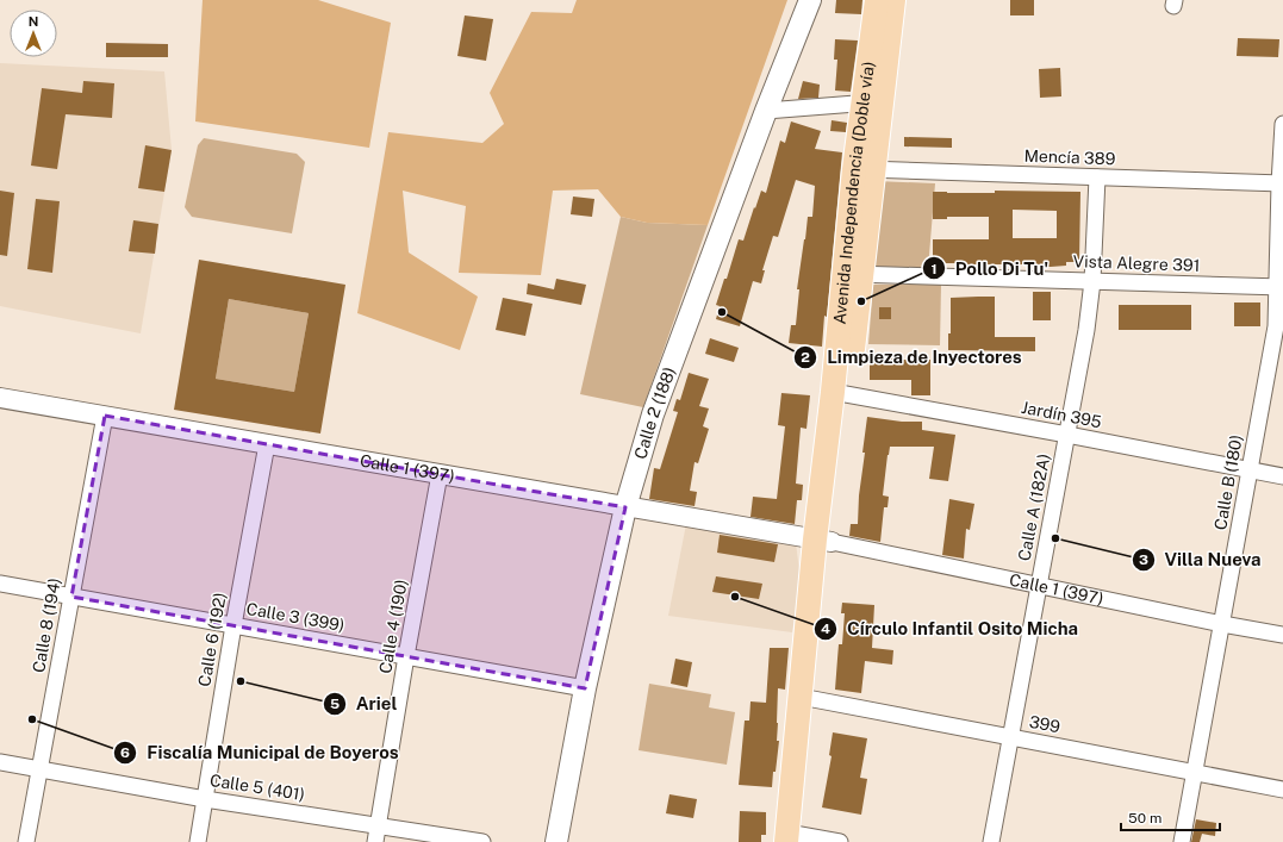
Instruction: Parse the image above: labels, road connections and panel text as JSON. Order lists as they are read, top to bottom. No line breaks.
{"streets":{"main road":["Avenida Independencia (Doble vía)","Calle 2 (188)"],"street":["Mencía 389","Vista Alegre 391","Jardín 395","Calle 1 (397)","Calle B (180)","Calle A (182A)","Calle 3 (399)","Calle 8 (194)","Calle 4 (190)","Calle 6 (192)","399","Calle 5 (401)"]},"crossings":[["Mencía 389","Avenida Independencia (Doble vía)"],["Mencía 389","Calle B (180)"],["Mencía 389","Calle A (182A)"],["Avenida Independencia (Doble vía)","Vista Alegre 391"],["Avenida Independencia (Doble vía)","Jardín 395"],["Avenida Independencia (Doble vía)","Calle 1 (397)"],["Avenida Independencia (Doble vía)","399"],["Vista Alegre 391","Calle B (180)"],["Vista Alegre 391","Calle A (182A)"],["Calle 2 (188)","Calle 1 (397)"],["Calle 2 (188)","Calle 3 (399)"],["Jardín 395","Calle B (180)"],["Jardín 395","Calle A (182A)"],["Calle 1 (397)","Calle B (180)"],["Calle 1 (397)","Calle A (182A)"],["Calle 1 (397)","Calle 8 (194)"],["Calle 1 (397)","Calle 4 (190)"],["Calle 1 (397)","Calle 6 (192)"],["Calle B (180)","399"],["Calle A (182A)","399"],["Calle 3 (399)","Calle 8 (194)"],["Calle 3 (399)","Calle 4 (190)"],["Calle 3 (399)","Calle 6 (192)"],["Calle 8 (194)","Calle 5 (401)"],["Calle 4 (190)","Calle 5 (401)"],["Calle 6 (192)","Calle 5 (401)"]],"places":["Pollo Di Tu'","Limpieza de Inyectores","Villa Nueva","Círculo Infantil Osito Micha","Ariel","Fiscalía Municipal de Boyeros"],"scale_bar":"50 m","north":"top"}
